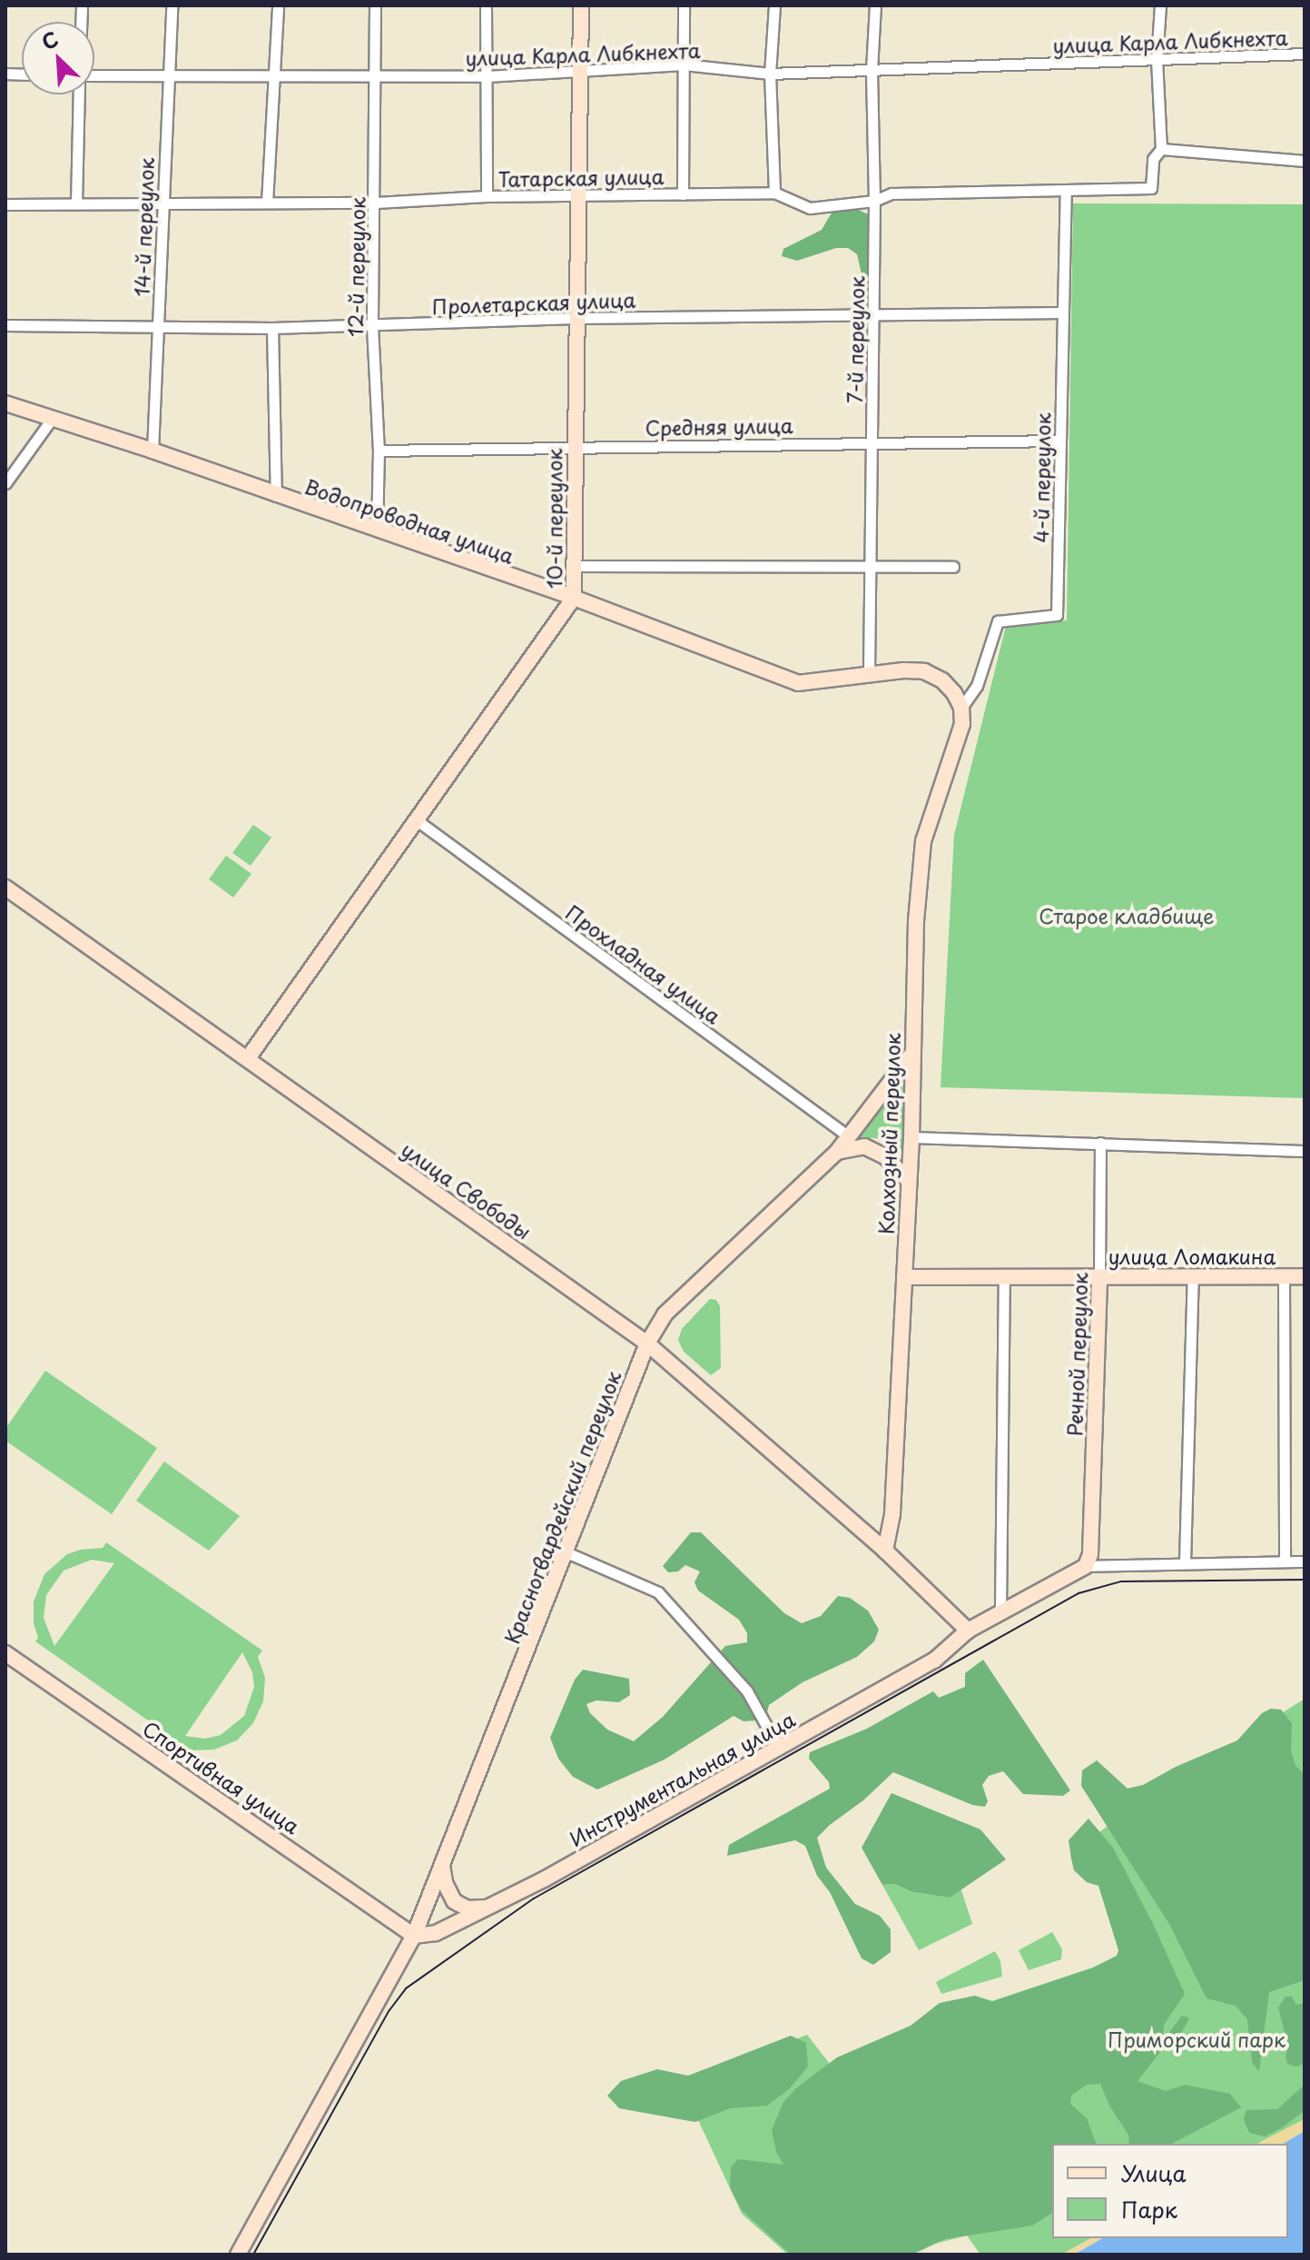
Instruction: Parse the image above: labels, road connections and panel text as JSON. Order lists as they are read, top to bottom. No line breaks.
{"streets":{"street":["улица Карла Либкнехта","Татарская улица","14-й переулок","12-й переулок","Пролетарская улица","7-й переулок","Средняя улица","4-й переулок","10-й переулок","Водопроводная улица","Прохладная улица","Колхозный переулок","улица Свободы","улица Ломакина","Речной переулок","Красногвардейский переулок","Спортивная улица","Инструментальная улица"]},"crossings":[["улица Карла Либкнехта","14-й переулок"],["улица Карла Либкнехта","12-й переулок"],["улица Карла Либкнехта","7-й переулок"],["улица Карла Либкнехта","10-й переулок"],["Татарская улица","14-й переулок"],["Татарская улица","12-й переулок"],["Татарская улица","7-й переулок"],["Татарская улица","4-й переулок"],["Татарская улица","10-й переулок"],["14-й переулок","Пролетарская улица"],["14-й переулок","Водопроводная улица"],["12-й переулок","Пролетарская улица"],["12-й переулок","Средняя улица"],["12-й переулок","Водопроводная улица"],["Пролетарская улица","7-й переулок"],["Пролетарская улица","4-й переулок"],["Пролетарская улица","10-й переулок"],["7-й переулок","Средняя улица"],["7-й переулок","Водопроводная улица"],["Средняя улица","4-й переулок"],["Средняя улица","10-й переулок"],["4-й переулок","Колхозный переулок"],["10-й переулок","Водопроводная улица"],["10-й переулок","Прохладная улица"],["10-й переулок","улица Свободы"],["Прохладная улица","Красногвардейский переулок"],["Колхозный переулок","улица Свободы"],["Колхозный переулок","улица Ломакина"],["Колхозный переулок","Красногвардейский переулок"],["улица Свободы","Красногвардейский переулок"],["улица Свободы","Инструментальная улица"],["улица Ломакина","Речной переулок"],["Речной переулок","Инструментальная улица"],["Красногвардейский переулок","Спортивная улица"],["Красногвардейский переулок","Инструментальная улица"],["Спортивная улица","Инструментальная улица"]],"parks":["Старое кладбище","Приморский парк"],"legend":["Улица","Парк"],"north":"top left"}
